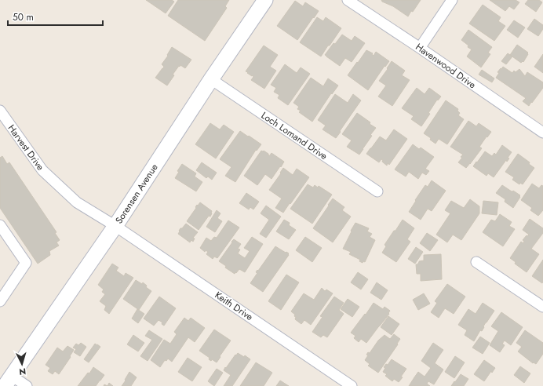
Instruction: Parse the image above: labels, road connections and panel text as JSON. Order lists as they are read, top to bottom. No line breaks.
{"streets":{"street":["Havenwood Drive","Loch Lomand Drive","Harvest Drive","Sorensen Avenue","Keith Drive"]},"crossings":[["Loch Lomand Drive","Sorensen Avenue"],["Harvest Drive","Sorensen Avenue"],["Harvest Drive","Keith Drive"],["Sorensen Avenue","Keith Drive"]],"scale_bar":"50 m","north":"bottom"}
